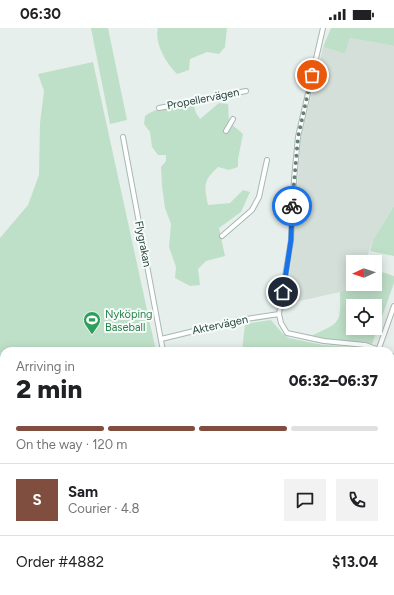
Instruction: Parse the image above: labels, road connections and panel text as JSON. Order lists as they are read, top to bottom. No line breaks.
{"streets":{"street":["Propellervägen","Flygrakan","Aktervägen"]},"crossings":[["Flygrakan","Aktervägen"]],"places":{"sports":["Nyköping Baseball"]},"north":"left","page":{"status":"06:30","heading":["2 min","Arriving in","06:32–06:37"],"panel":["Sam","Courier · 4.8","Order #4882","$13.04"],"bar":"On the way · 120 m","round":"S"}}
